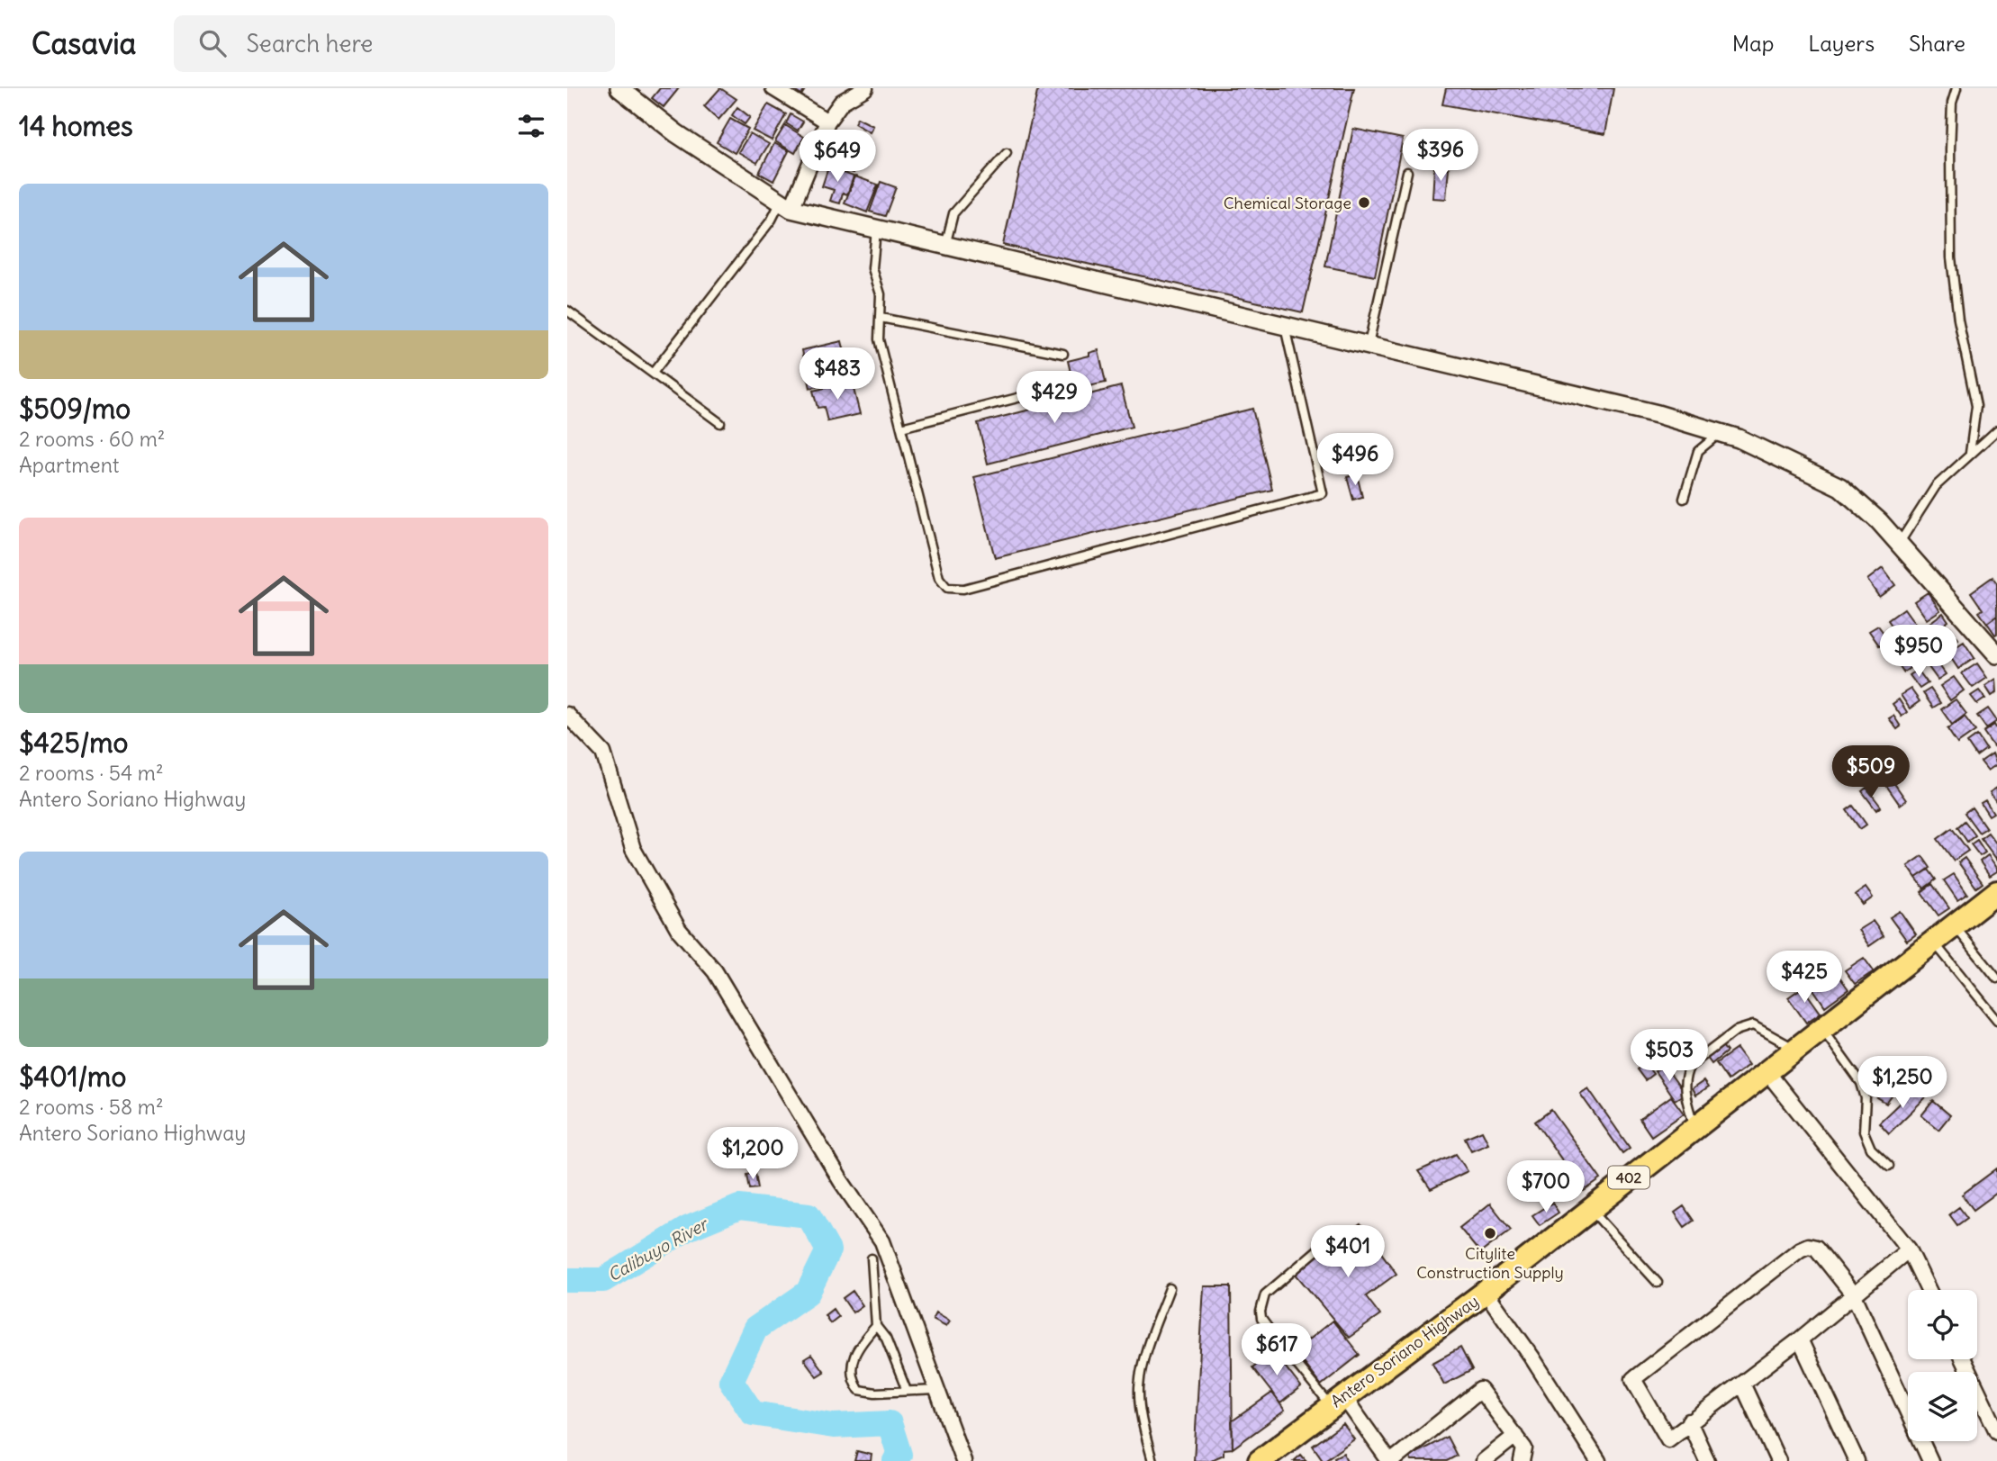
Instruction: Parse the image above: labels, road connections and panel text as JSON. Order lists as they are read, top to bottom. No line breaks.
{"streets":{"main road":["402","Antero Soriano Highway"]},"water":["Calibuyo River"],"places":["Chemical Storage","Citylite Construction Supply"],"page":{"header":"Casavia","search":"Search here","nav":["Map","Layers","Share"],"heading":"14 homes","price":["$396","$649","$483","$429","$496","$950","$509","$425","$503","$1,250","$1,200","$700","$401","$617"],"list":[{"name":"$509/mo","note":"2 rooms · 60 m² · Apartment"},{"name":"$425/mo","note":"2 rooms · 54 m² · Antero Soriano Highway"},{"name":"$401/mo","note":"2 rooms · 58 m² · Antero Soriano Highway"}]}}
